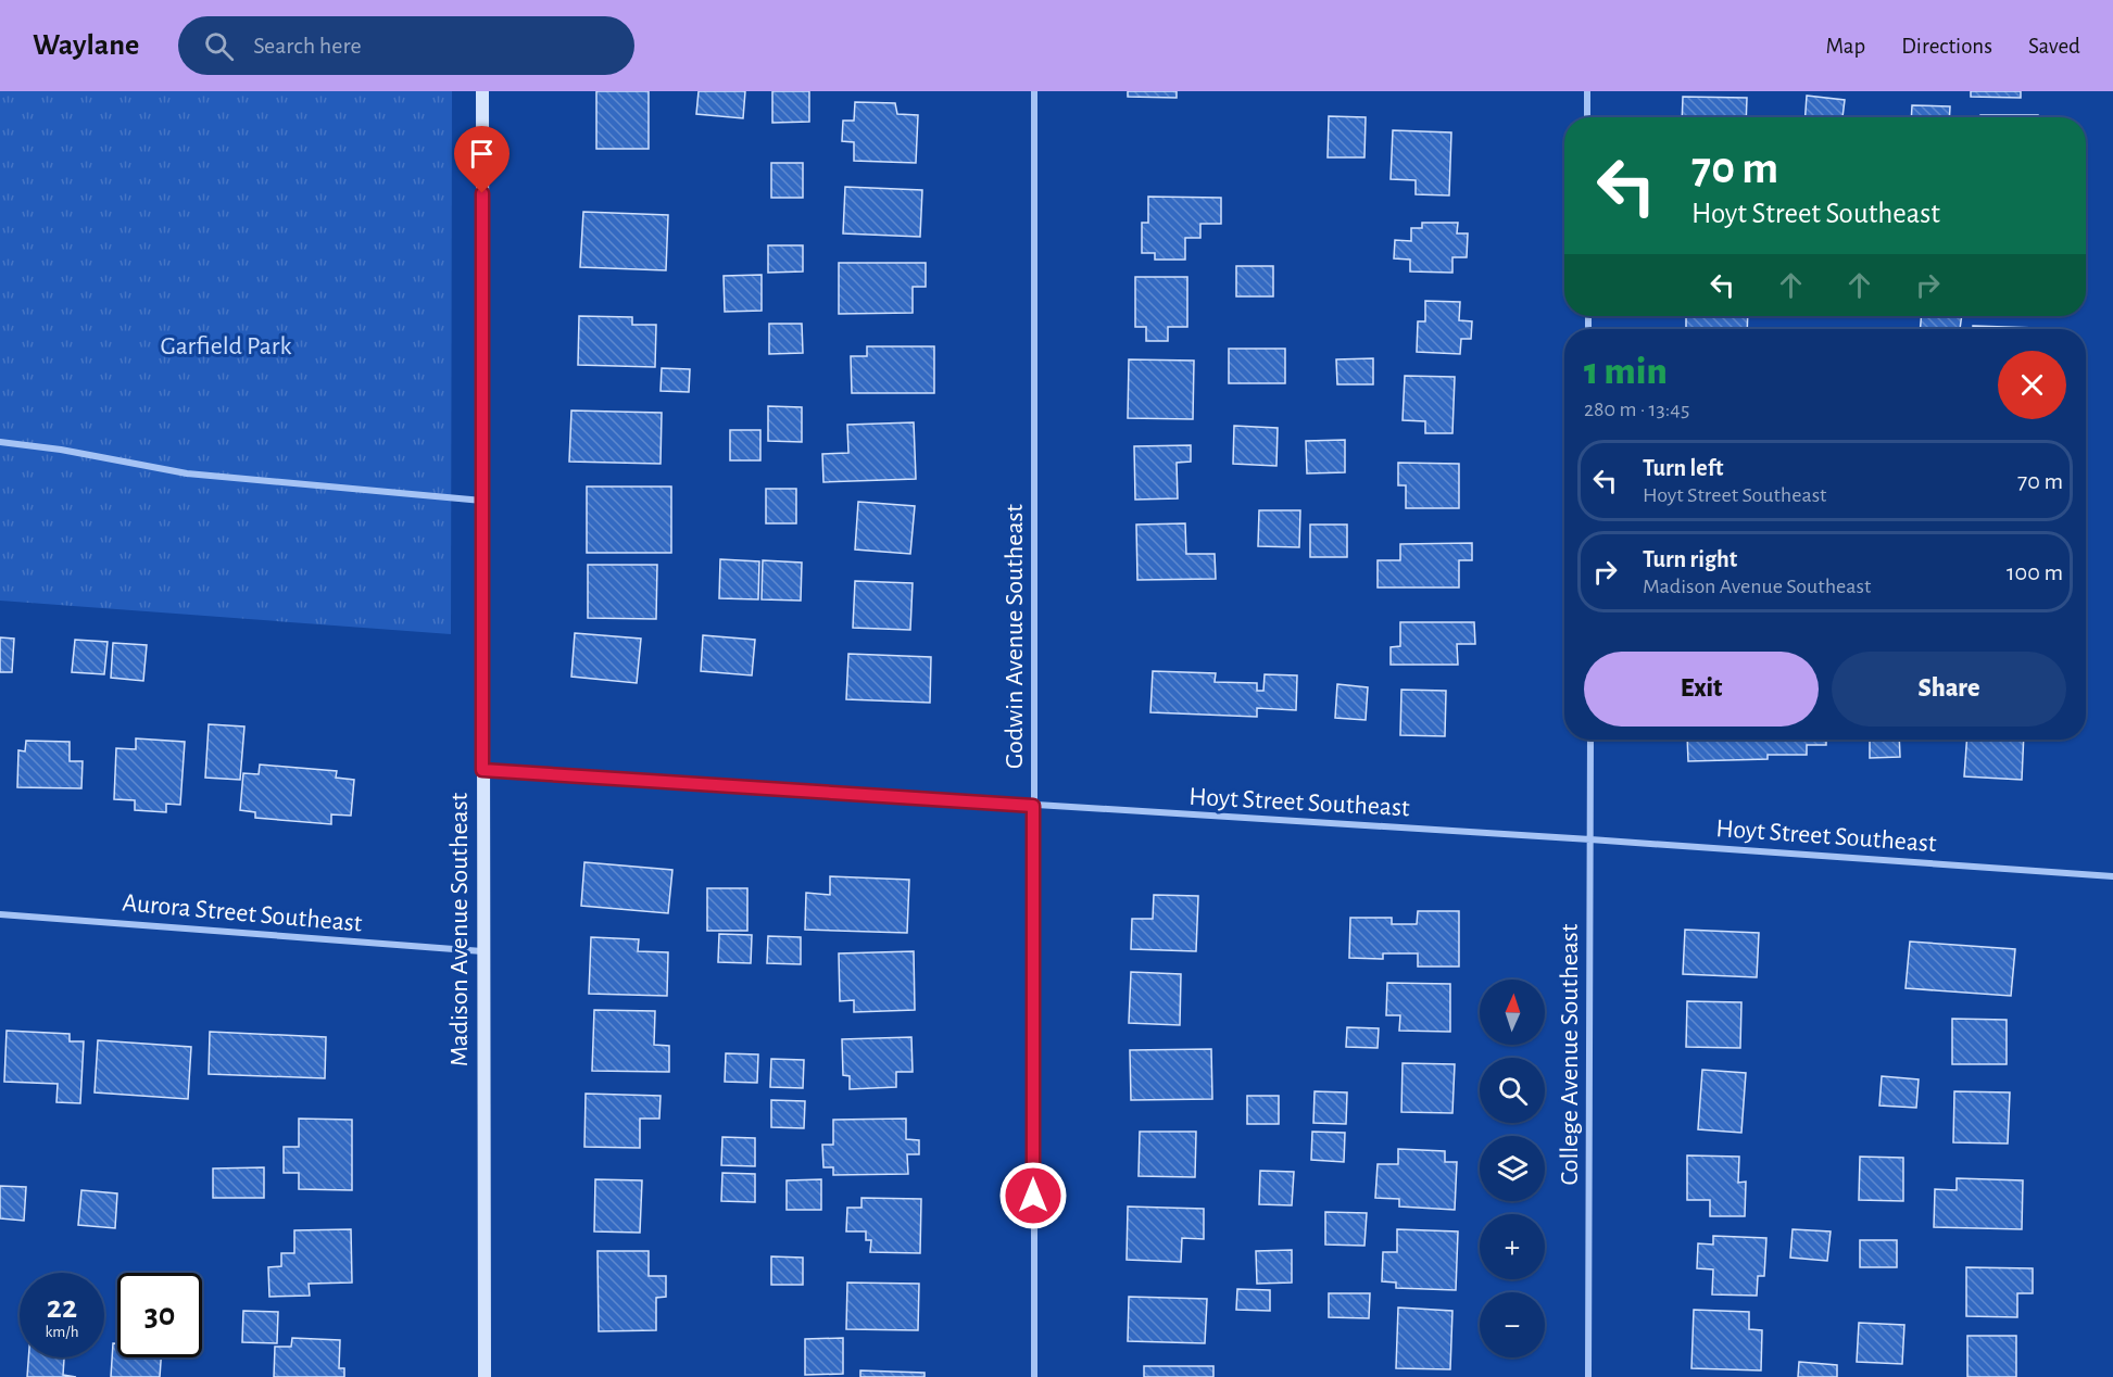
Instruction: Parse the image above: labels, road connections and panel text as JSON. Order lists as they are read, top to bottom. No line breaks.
{"streets":{"street":["Godwin Avenue Southeast","Hoyt Street Southeast","Aurora Street Southeast","Madison Avenue Southeast","College Avenue Southeast"]},"crossings":[["Godwin Avenue Southeast","Hoyt Street Southeast"],["Hoyt Street Southeast","Madison Avenue Southeast"],["Hoyt Street Southeast","College Avenue Southeast"],["Aurora Street Southeast","Madison Avenue Southeast"]],"parks":["Garfield Park"],"north":"top","page":{"header":"Waylane","search":"Search here","nav":["Map","Directions","Saved"],"turn":["70 m","Hoyt Street Southeast"],"heading":["1 min","280 m · 13:45"],"list":[{"name":"Turn left","note":"Hoyt Street Southeast","value":"70 m"},{"name":"Turn right","note":"Madison Avenue Southeast","value":"100 m"}],"buttons":["Exit","Share"],"map_buttons":["+","−"],"speed":"22 km/h","limit":"30"}}
